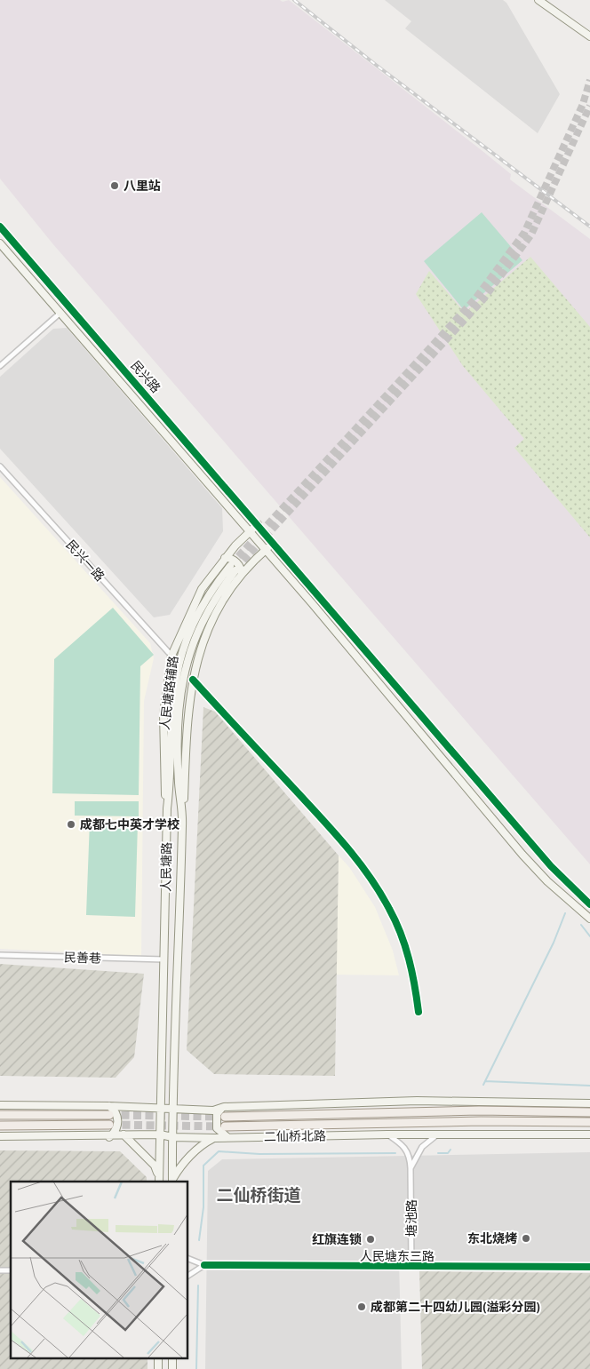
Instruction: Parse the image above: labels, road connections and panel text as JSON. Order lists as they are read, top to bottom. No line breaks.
{"streets":{"main road":["民兴路","人民塘路辅路","人民塘路","二仙桥北路"],"street":["民兴一路","民善巷","塘池路","人民塘东三路"]},"crossings":[["民兴路","人民塘路辅路"],["民兴一路","人民塘路辅路"],["人民塘路辅路","人民塘路"],["人民塘路","民善巷"],["人民塘路","二仙桥北路"],["塘池路","人民塘东三路"]],"districts":["二仙桥街道"],"places":["八里站","成都七中英才学校","东北烧烤","红旗连锁","成都第二十四幼儿园(溢彩分园)"]}
